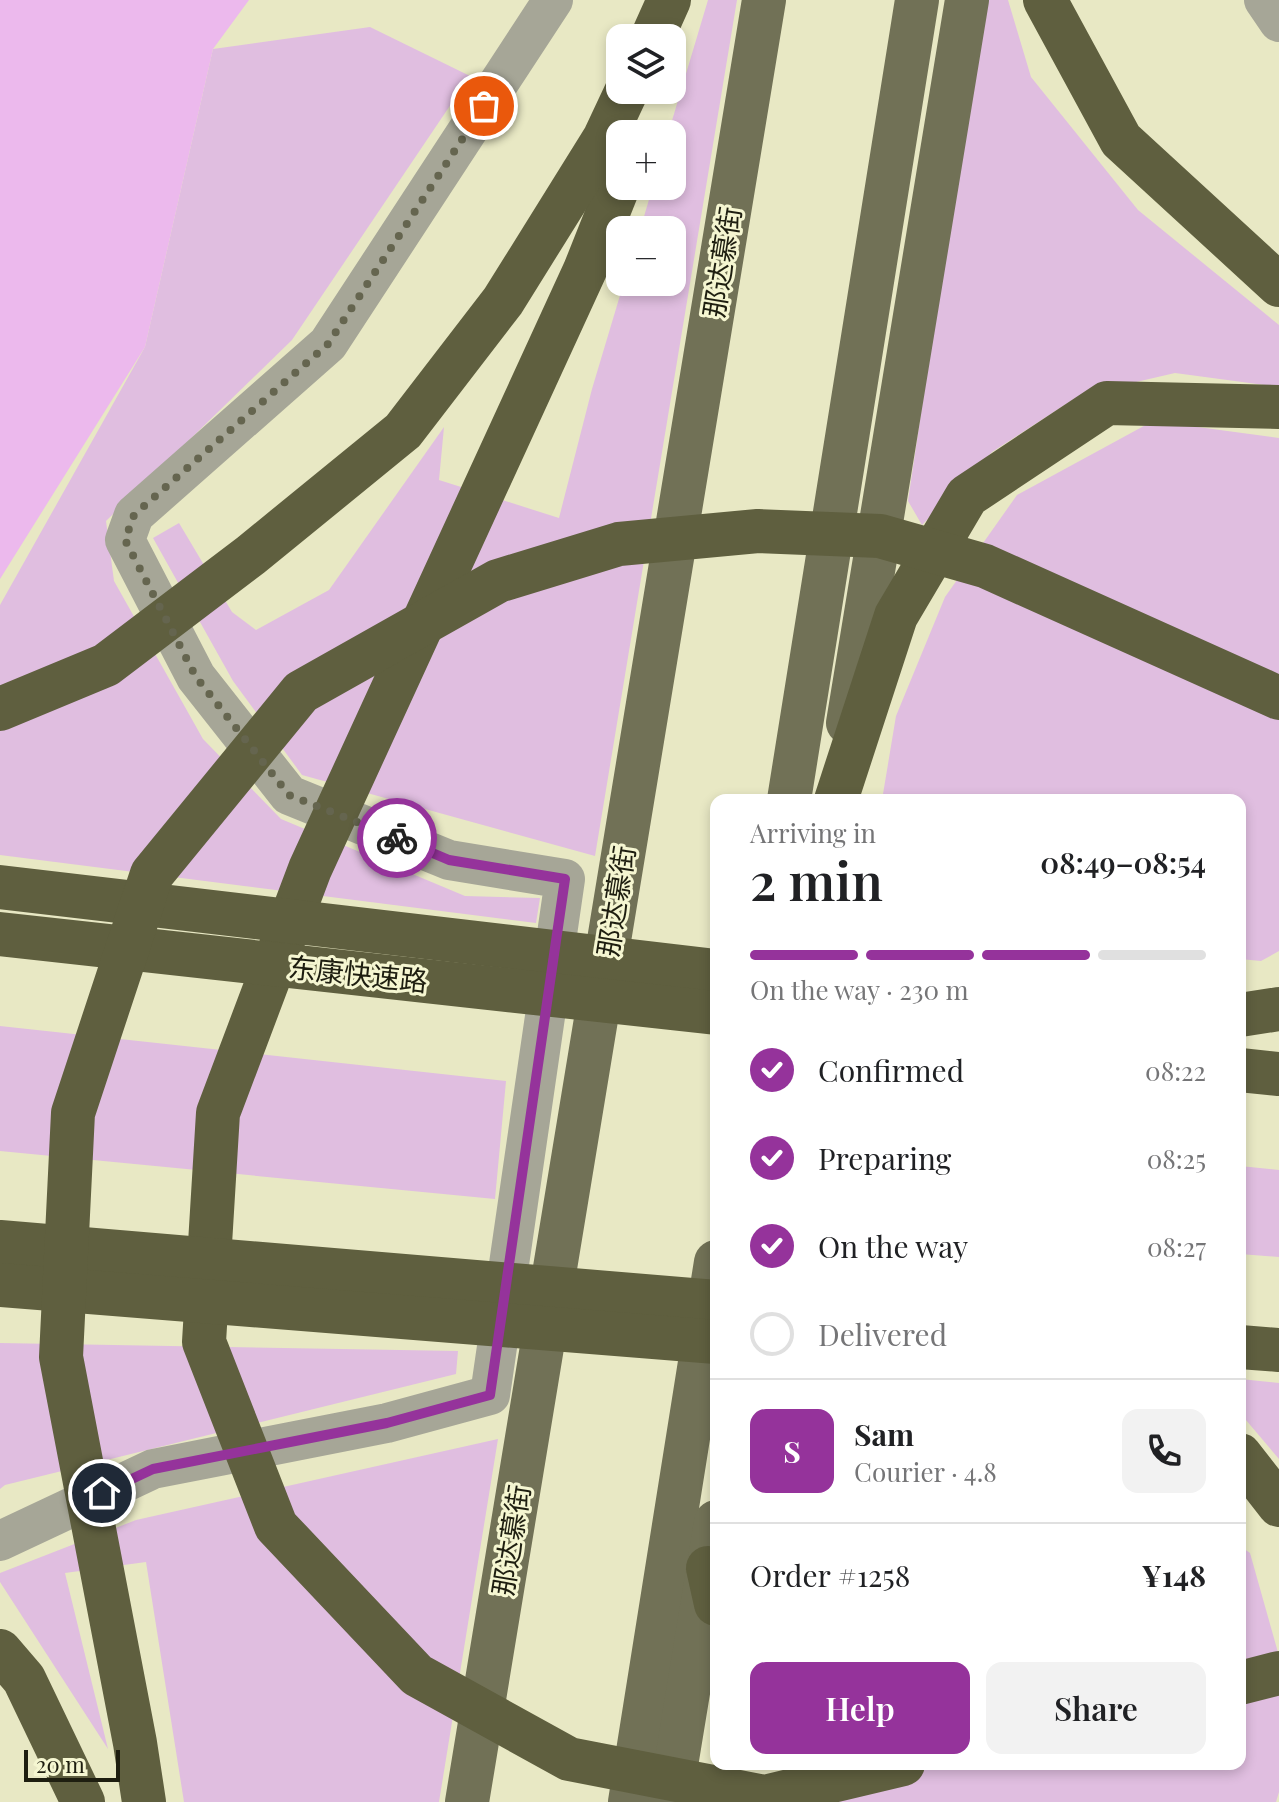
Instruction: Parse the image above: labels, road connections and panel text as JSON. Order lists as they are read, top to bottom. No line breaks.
{"streets":{"highway":["东康快速路"],"main road":["那达慕街"]},"scale_bar":"20 m","page":{"map_buttons":["+","−"],"heading":["2 min","Arriving in","08:49–08:54"],"panel":["Sam","Courier · 4.8","Order #1258","¥148"],"bar":"On the way · 230 m","list":[["Confirmed","08:22"],["Preparing","08:25"],["On the way","08:27"],"Delivered"],"round":"S","buttons":["Help","Share"],"scale":"20 m"}}
